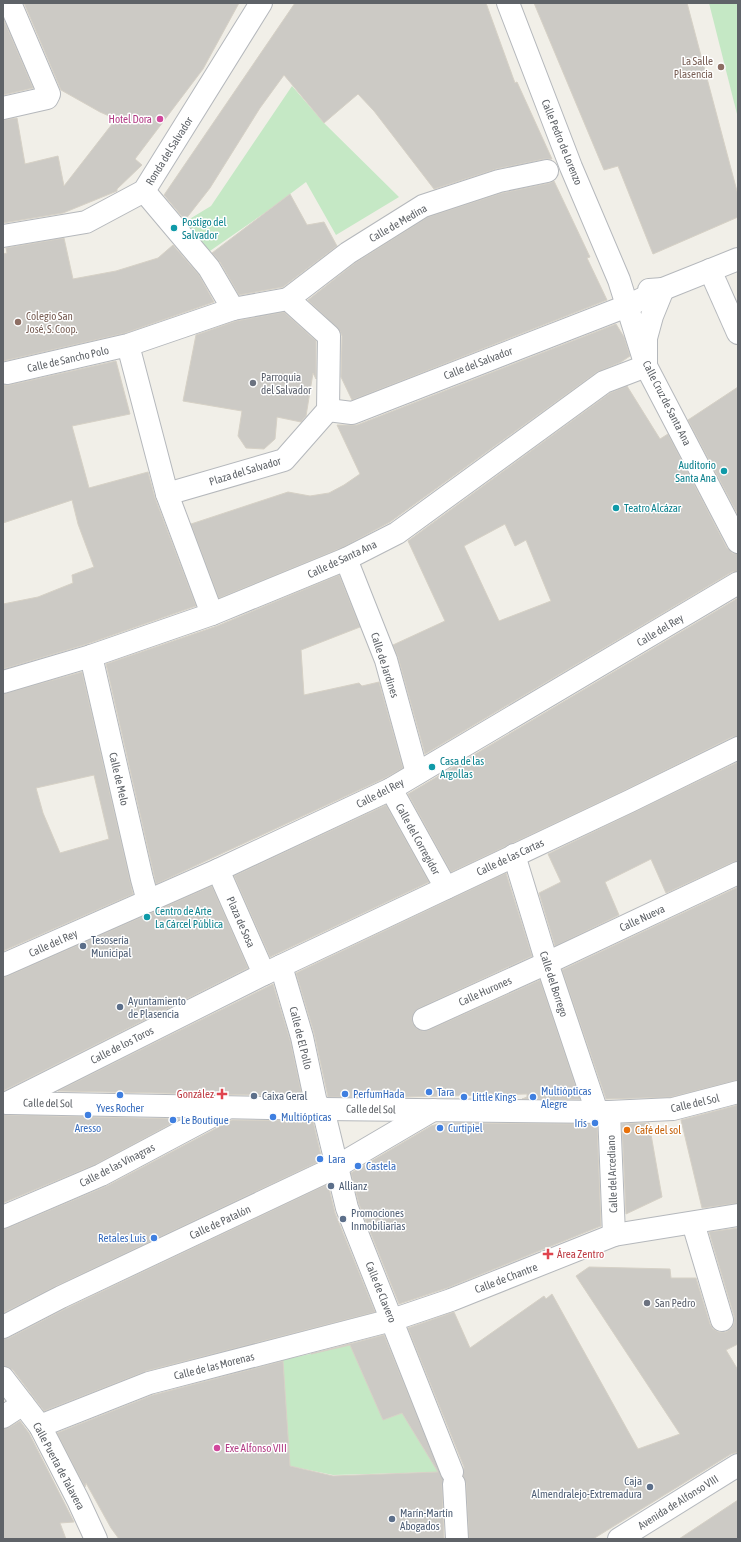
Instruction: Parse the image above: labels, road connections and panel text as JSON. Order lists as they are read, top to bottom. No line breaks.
{"streets":{"street":["Calle Pedro de Lorenzo","Ronda del Salvador","Calle de Medina","Calle de Sancho Polo","Calle del Salvador","Calle Cruz de Santa Ana","Plaza del Salvador","Calle de Santa Ana","Calle del Rey","Calle de Jardines","Calle de Melo","Calle del Corregidor","Calle de las Cartas","Calle Nueva","Plaza de Sosa","Calle del Borrego","Calle Hurones","Calle de El Pollo","Calle de los Toros","Calle del Sol","Calle de las Vinagras","Calle del Arcediano","Calle de Patalón","Calle de Chantre","Calle de Clavero","Calle de las Morenas","Calle Puerta de Talavera","Avenida de Alfonso VIII"]},"crossings":[["Calle Pedro de Lorenzo","Calle Cruz de Santa Ana"],["Calle del Salvador","Calle Cruz de Santa Ana"],["Calle del Salvador","Plaza del Salvador"],["Calle Cruz de Santa Ana","Calle de Santa Ana"],["Calle de Santa Ana","Calle de Jardines"],["Calle de Santa Ana","Calle de Melo"],["Calle del Rey","Calle de Jardines"],["Calle del Rey","Calle de Melo"],["Calle del Rey","Calle del Corregidor"],["Calle del Rey","Plaza de Sosa"],["Calle del Corregidor","Calle de las Cartas"],["Calle de las Cartas","Plaza de Sosa"],["Calle de las Cartas","Calle del Borrego"],["Calle de las Cartas","Calle de El Pollo"],["Calle de las Cartas","Calle de los Toros"],["Calle Nueva","Calle del Borrego"],["Calle Nueva","Calle Hurones"],["Plaza de Sosa","Calle de El Pollo"],["Plaza de Sosa","Calle de los Toros"],["Calle del Borrego","Calle Hurones"],["Calle del Borrego","Calle del Sol"],["Calle del Borrego","Calle del Arcediano"],["Calle de El Pollo","Calle de los Toros"],["Calle de El Pollo","Calle del Sol"],["Calle de El Pollo","Calle de Clavero"],["Calle de los Toros","Calle del Sol"],["Calle del Sol","Calle de las Vinagras"],["Calle del Sol","Calle del Arcediano"],["Calle del Sol","Calle de Patalón"],["Calle del Sol","Calle de Clavero"],["Calle del Arcediano","Calle de Chantre"],["Calle de Patalón","Calle de Clavero"],["Calle de Chantre","Calle de Clavero"],["Calle de Chantre","Calle de las Morenas"],["Calle de Clavero","Calle de las Morenas"],["Calle de las Morenas","Calle Puerta de Talavera"]],"places":{"other":["La Salle Plasencia","Hotel Dora","Postigo del Salvador","Colegio San José, S. Coop.","Parroquia del Salvador","Auditorio Santa Ana","Teatro Alcázar","Casa de las Argollas","Centro de Arte La Cárcel Pública","Tesosería Municipal","Ayuntamiento de Plasencia","Tara","PerfumHada","Yves Rocher","Caixa Geral","Little Kings","Multiópticas Alegre","Aresso","Multiópticas","Le Boutique","Iris","Curtipiel","Café del sol","Lara","Castela","Allianz","Promociones Inmobiliarias","Retales Luis","San Pedro","Exe Alfonso VIII","Caja Almendralejo-Extremadura","Marín-Martín Abogados"],"health":["González","Área Zentro"]}}
